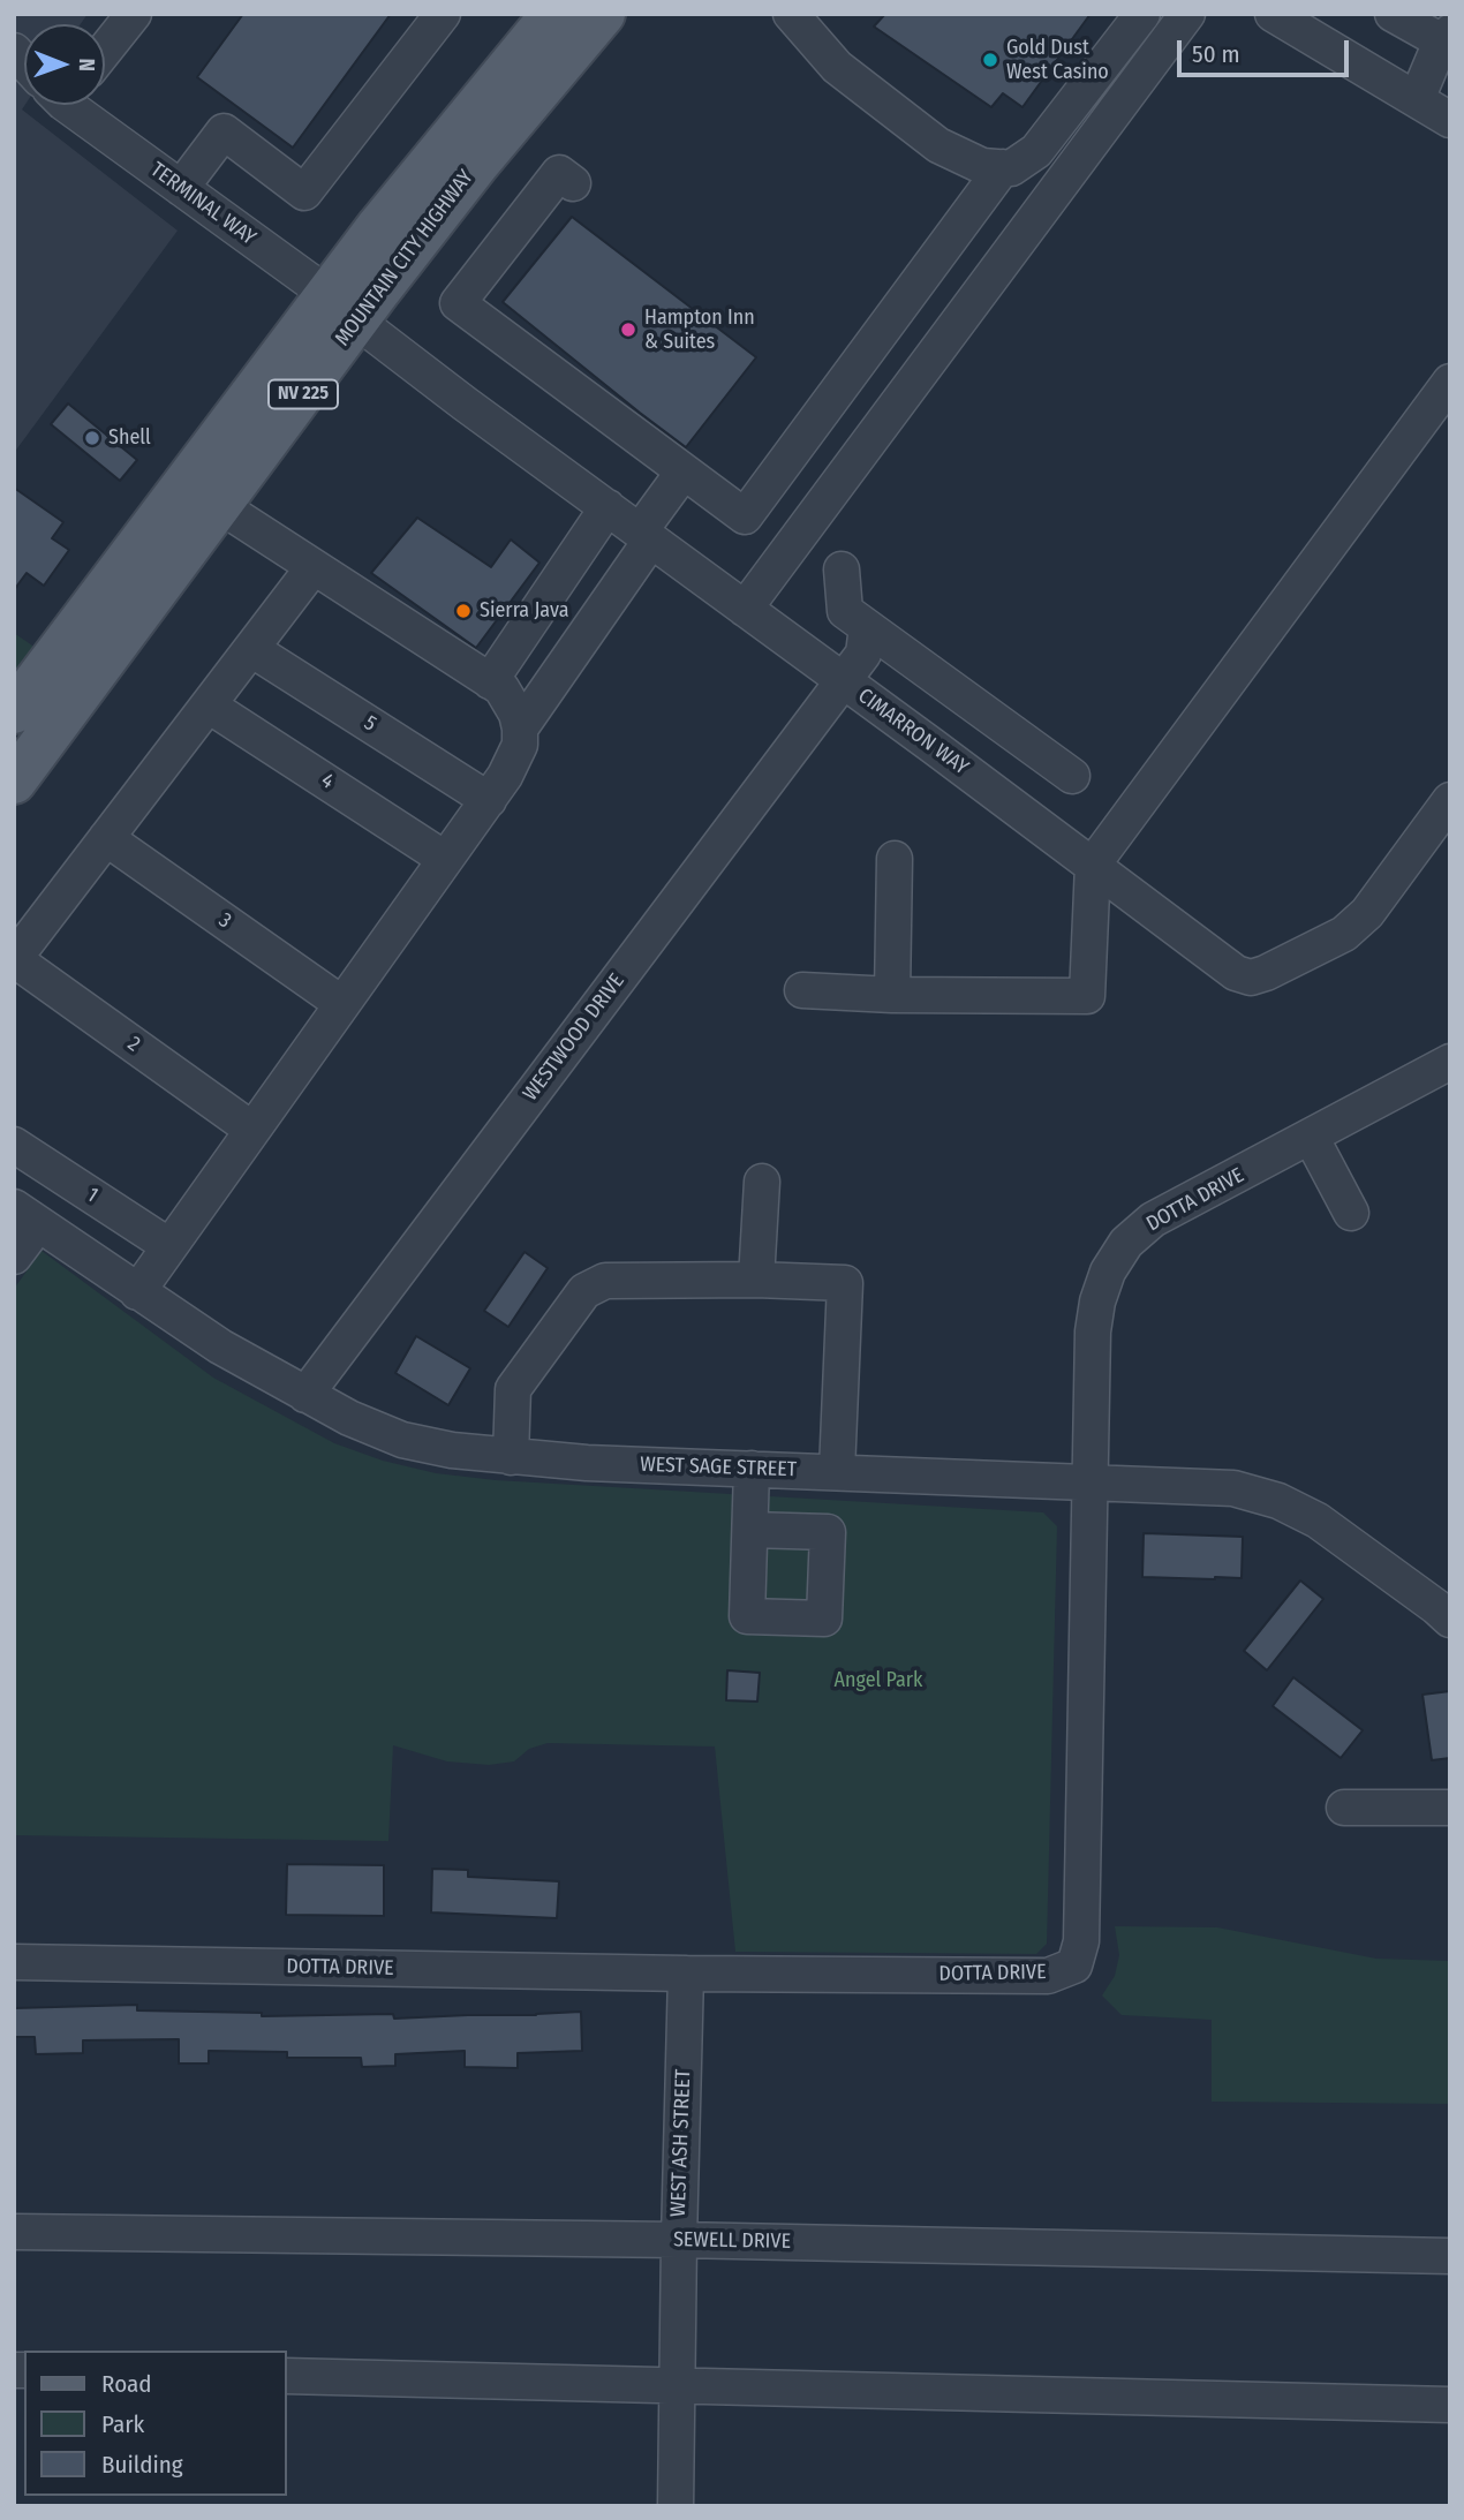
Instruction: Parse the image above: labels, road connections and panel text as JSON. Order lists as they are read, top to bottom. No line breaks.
{"streets":{"main road":["MOUNTAIN CITY HIGHWAY","NV 225"],"street":["TERMINAL WAY","5","CIMARRON WAY","4","3","WESTWOOD DRIVE","2","1","DOTTA DRIVE","WEST SAGE STREET","WEST ASH STREET","SEWELL DRIVE"]},"crossings":[["TERMINAL WAY","MOUNTAIN CITY HIGHWAY"],["TERMINAL WAY","CIMARRON WAY"],["MOUNTAIN CITY HIGHWAY","CIMARRON WAY"],["CIMARRON WAY","WESTWOOD DRIVE"],["WESTWOOD DRIVE","WEST SAGE STREET"],["DOTTA DRIVE","WEST SAGE STREET"],["DOTTA DRIVE","WEST ASH STREET"],["WEST ASH STREET","SEWELL DRIVE"]],"parks":["Angel Park"],"places":["Gold Dust West Casino","Hampton Inn & Suites","Shell","Sierra Java"],"legend":["Road","Park","Building"],"scale_bar":"50 m","north":"right"}
